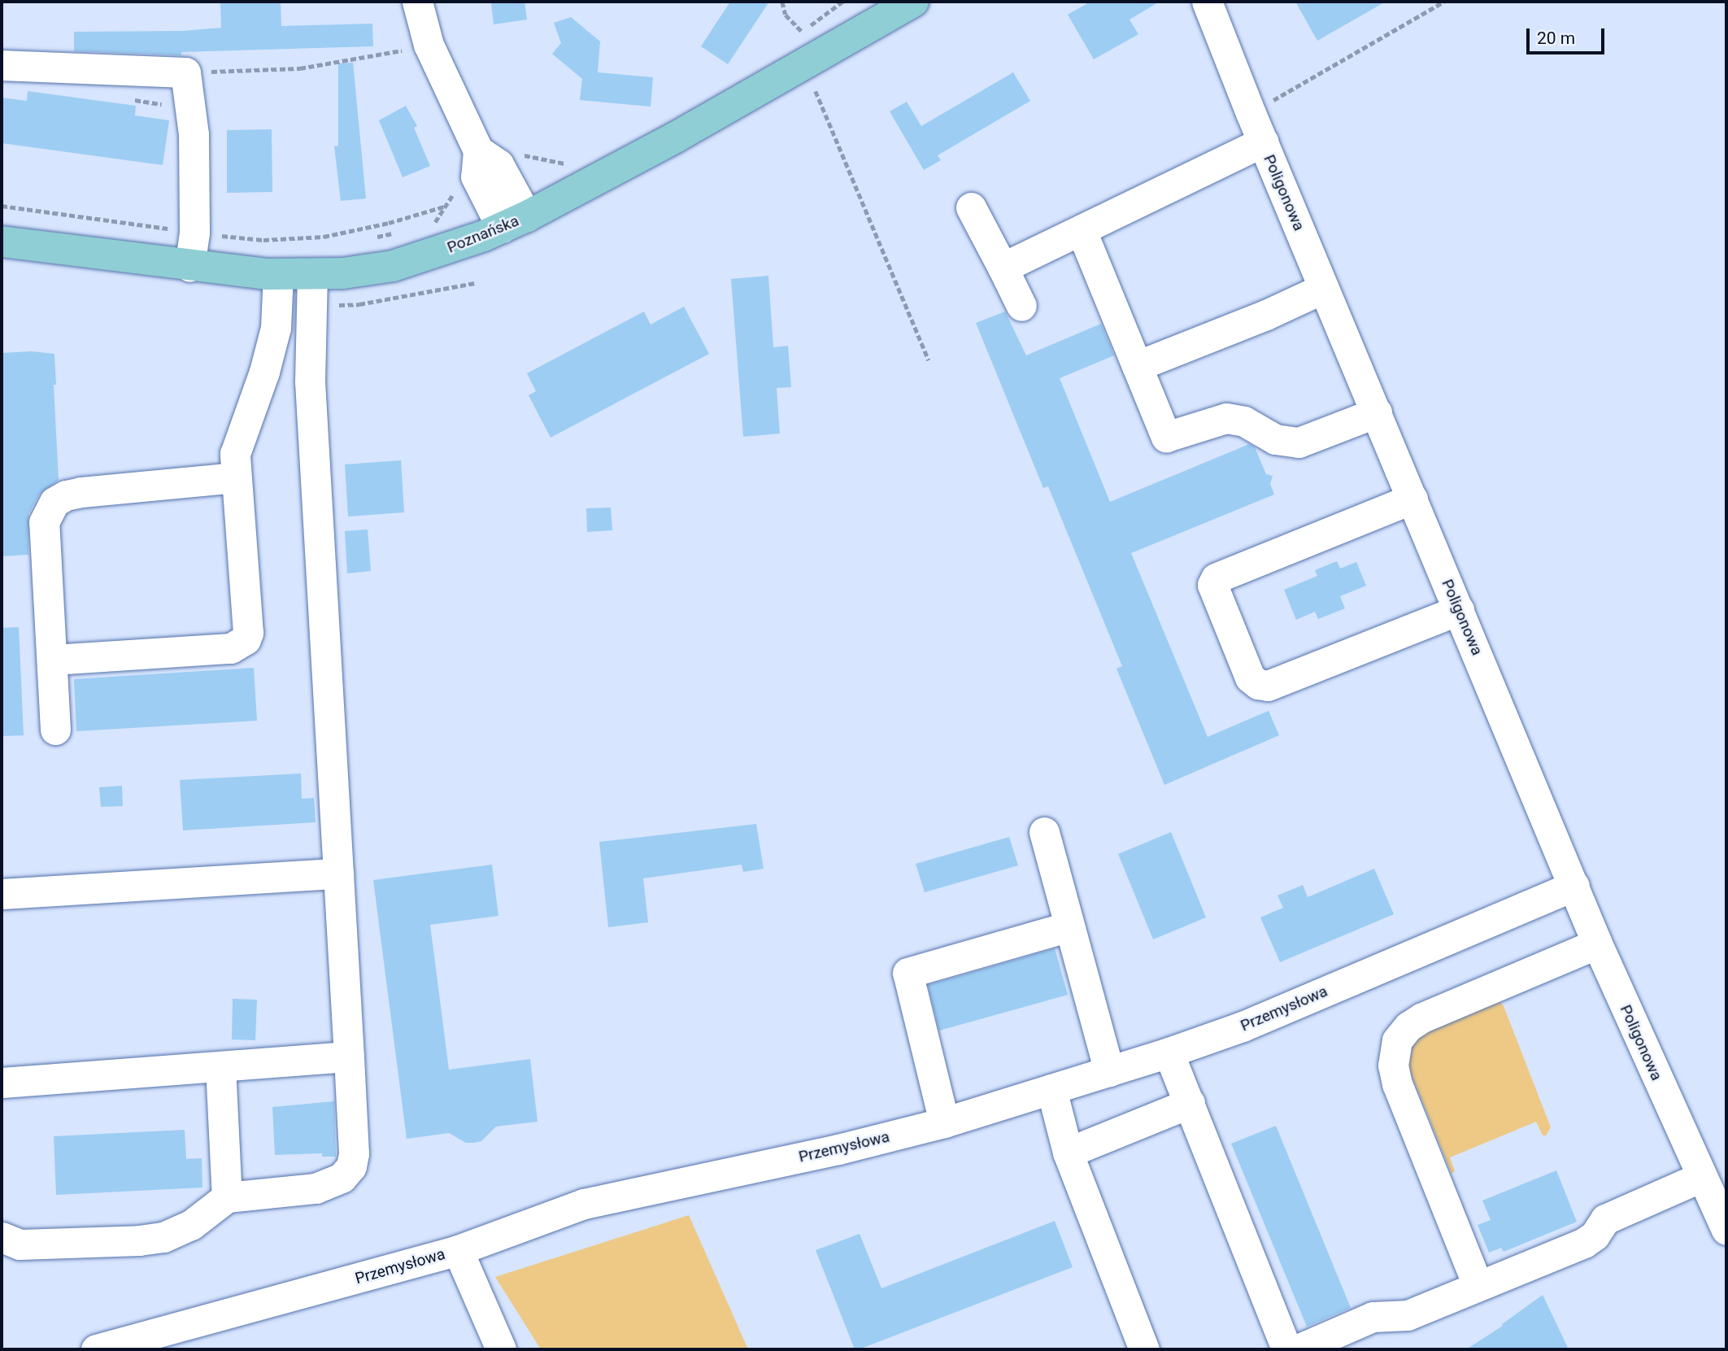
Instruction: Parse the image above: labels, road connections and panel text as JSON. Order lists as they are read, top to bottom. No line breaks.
{"streets":{"main road":["Poznańska"],"street":["Poligonowa","Przemysłowa"]},"crossings":[["Poligonowa","Przemysłowa"]],"scale_bar":"20 m"}
